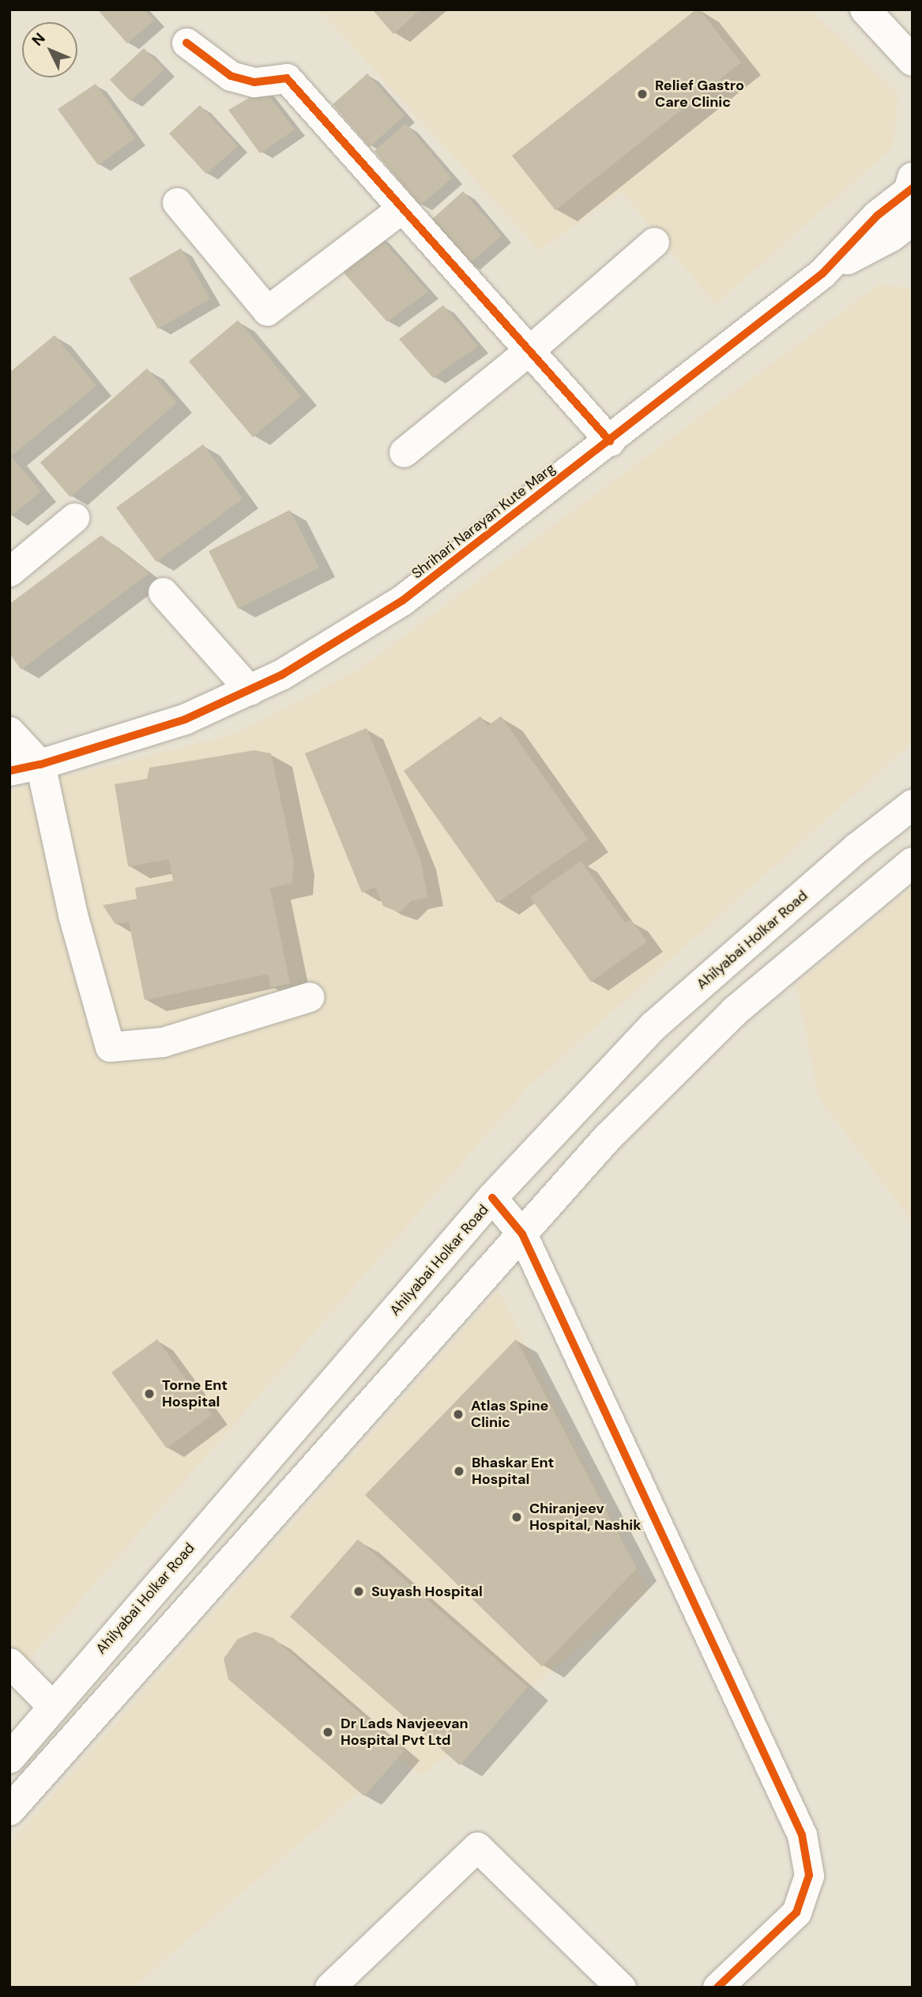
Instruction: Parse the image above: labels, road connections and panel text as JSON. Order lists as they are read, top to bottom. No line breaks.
{"streets":{"main road":["Shrihari Narayan Kute Marg","Ahilyabai Holkar Road"]},"places":["Relief Gastro Care Clinic","Torne Ent Hospital","Atlas Spine Clinic","Bhaskar Ent Hospital","Chiranjeev Hospital, Nashik","Suyash Hospital","Dr Lads Navjeevan Hospital Pvt Ltd"],"north":"top left"}
